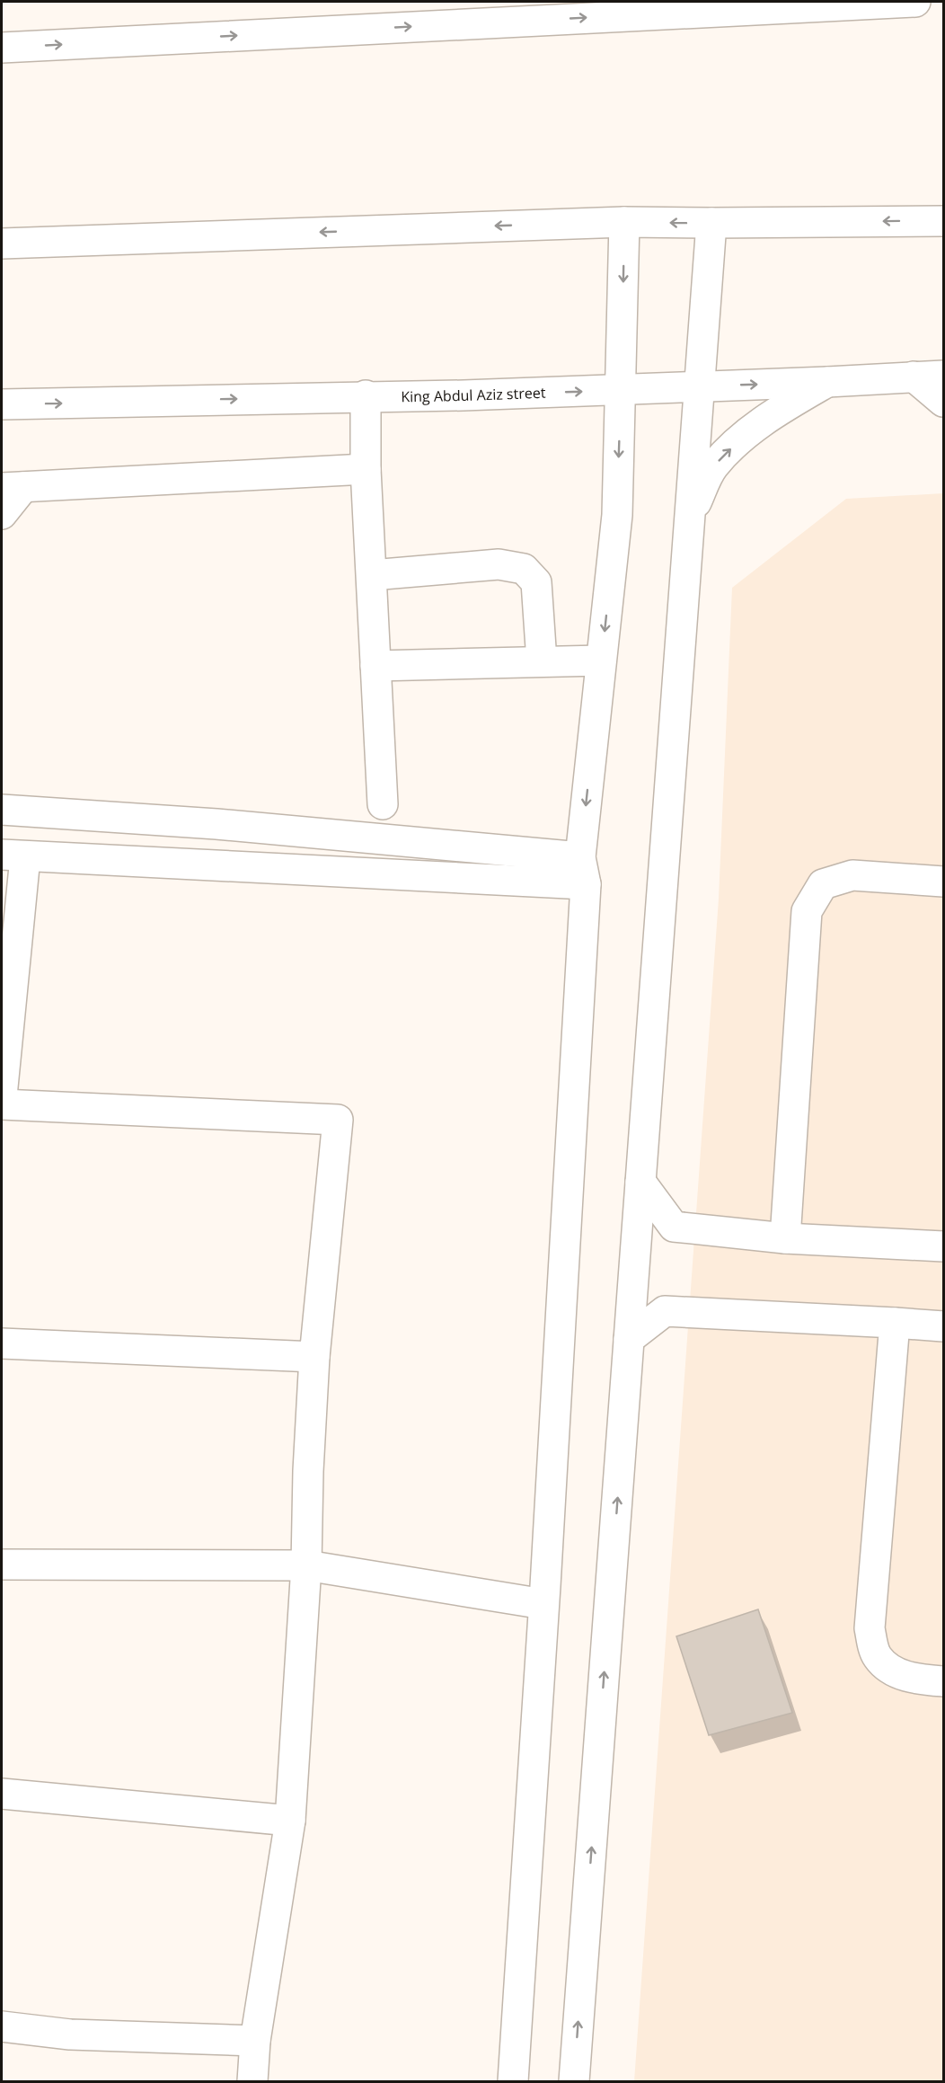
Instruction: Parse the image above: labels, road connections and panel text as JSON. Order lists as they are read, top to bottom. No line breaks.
{"streets":{"street":["King Abdul Aziz street"]}}
